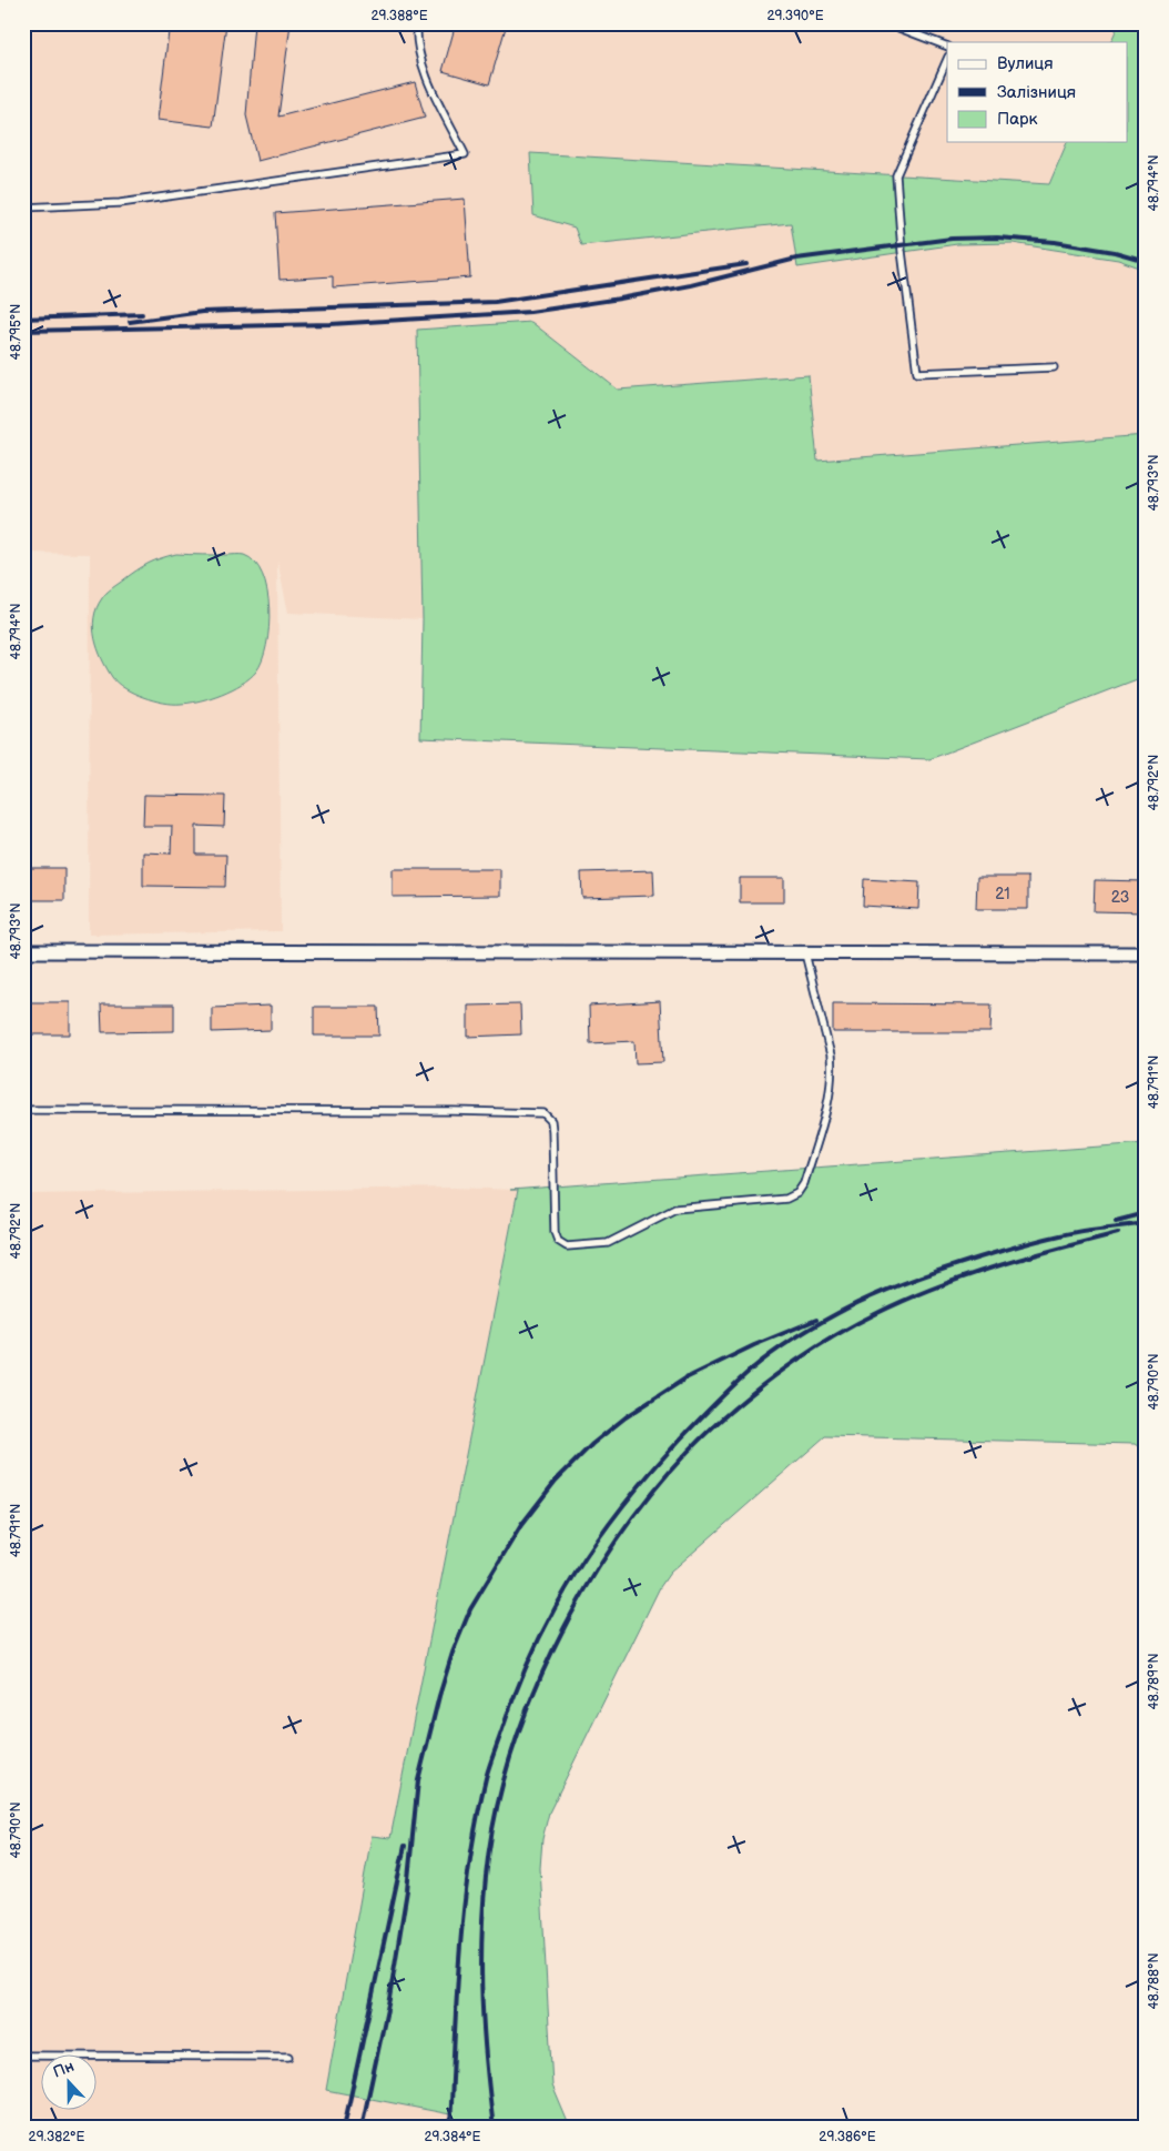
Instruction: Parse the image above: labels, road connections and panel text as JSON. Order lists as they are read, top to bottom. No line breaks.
{"house_numbers":["21","23"],"legend":["Вулиця","Залізниця","Парк"],"north":"top","coordinates":["29.388°E","29.390°E","48.794°N","48.795°N","48.793°N","48.792°N","48.791°N","48.790°N","48.789°N","48.788°N","29.382°E","29.384°E","29.386°E"]}
